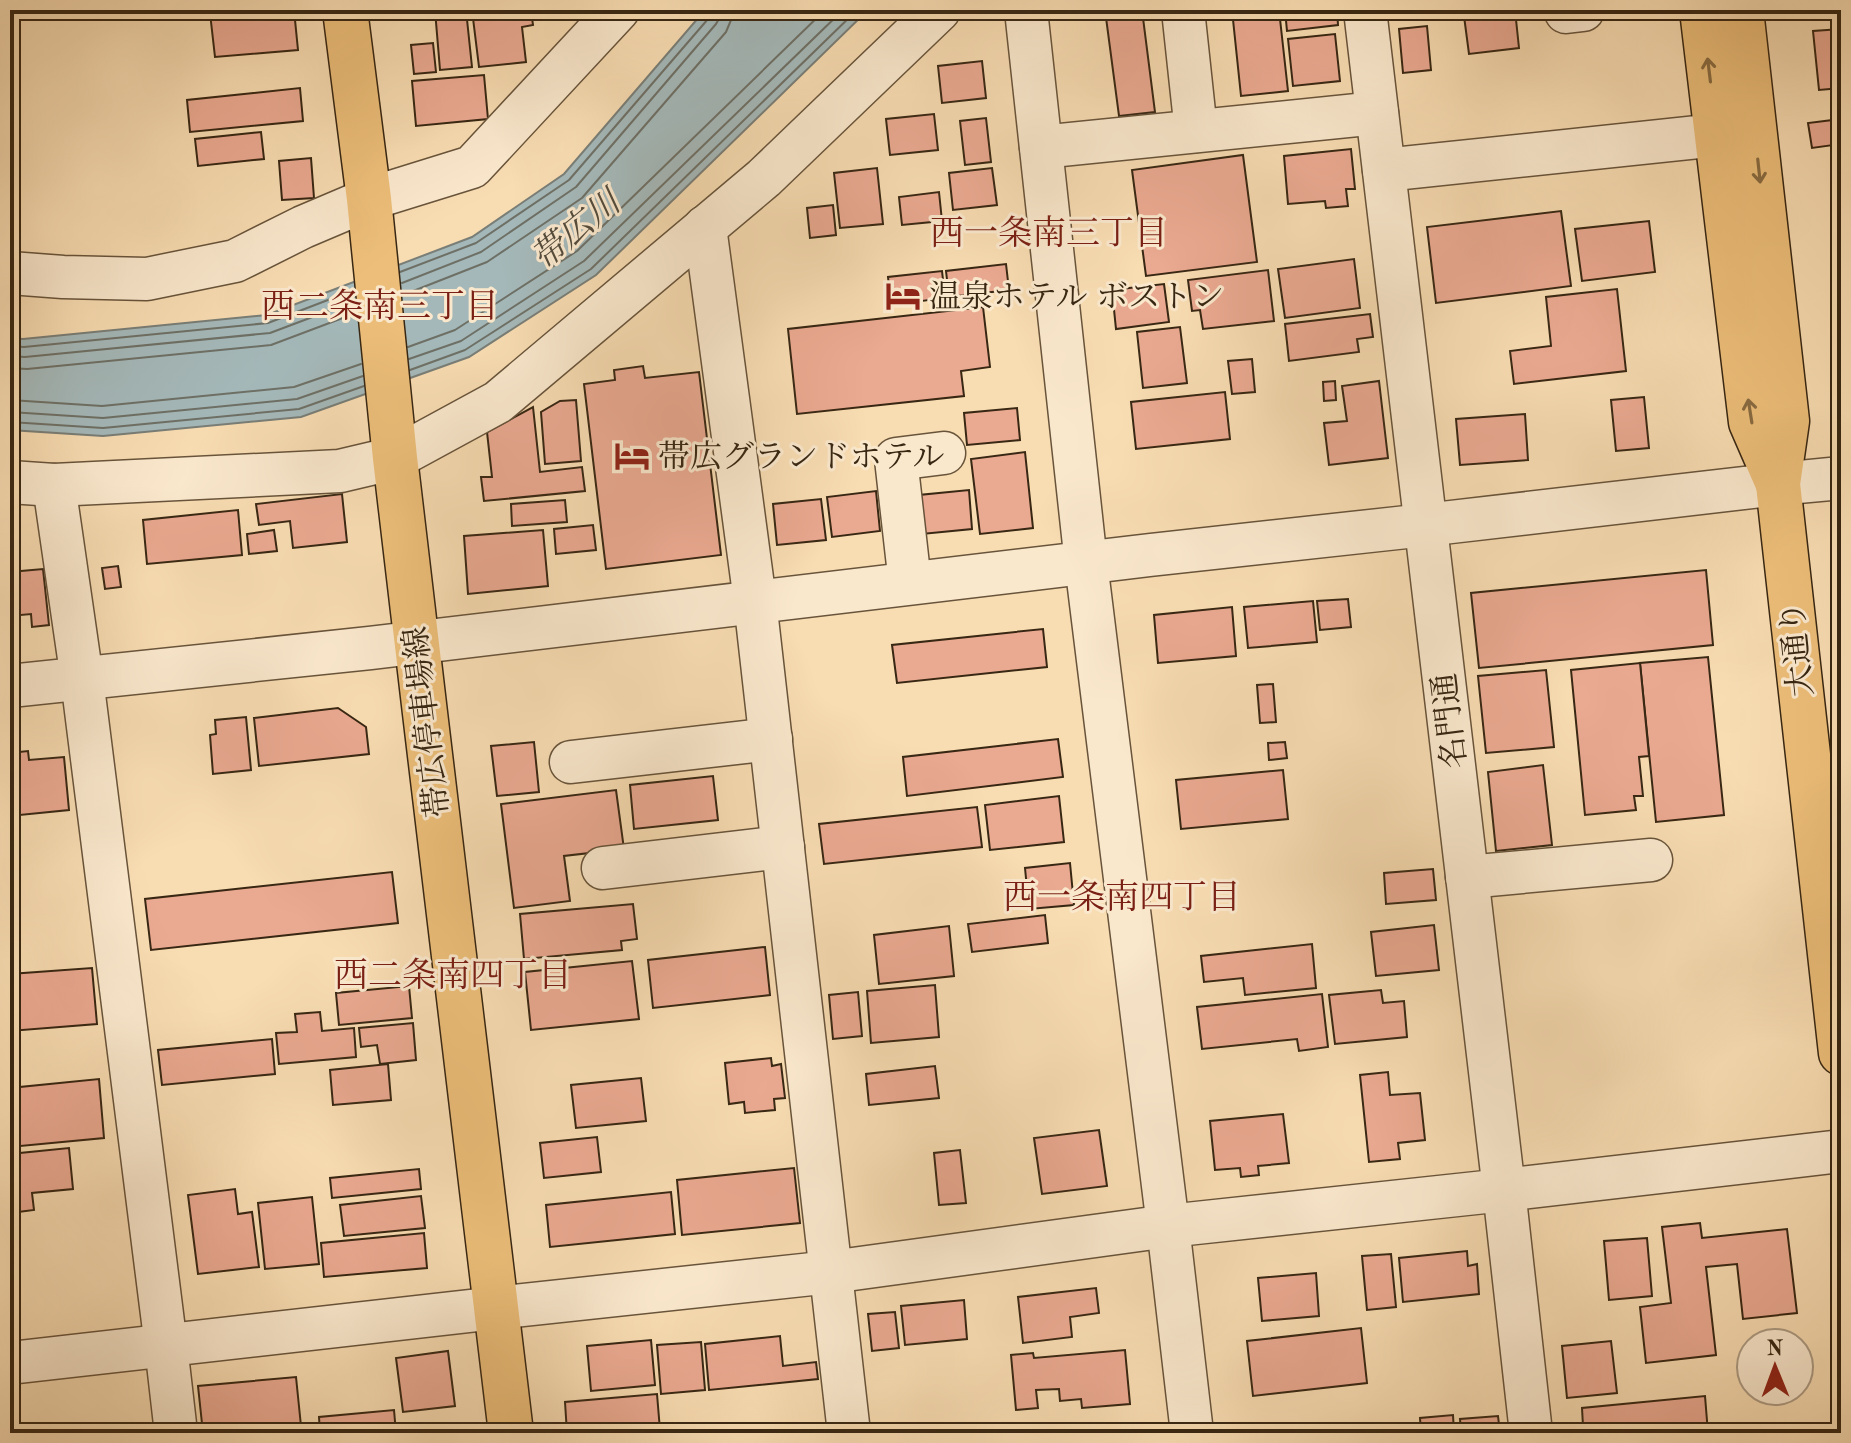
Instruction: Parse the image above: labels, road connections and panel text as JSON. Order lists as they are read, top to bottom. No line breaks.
{"streets":{"main road":["大通り","帯広停車場線"],"street":["名門通"]},"districts":["西一条南三丁目","西二条南三丁目","西一条南四丁目","西二条南四丁目"],"water":["帯広川"],"places":{"hotel":["温泉ホテル ボストン","帯広グランドホテル"]},"north":"top"}
